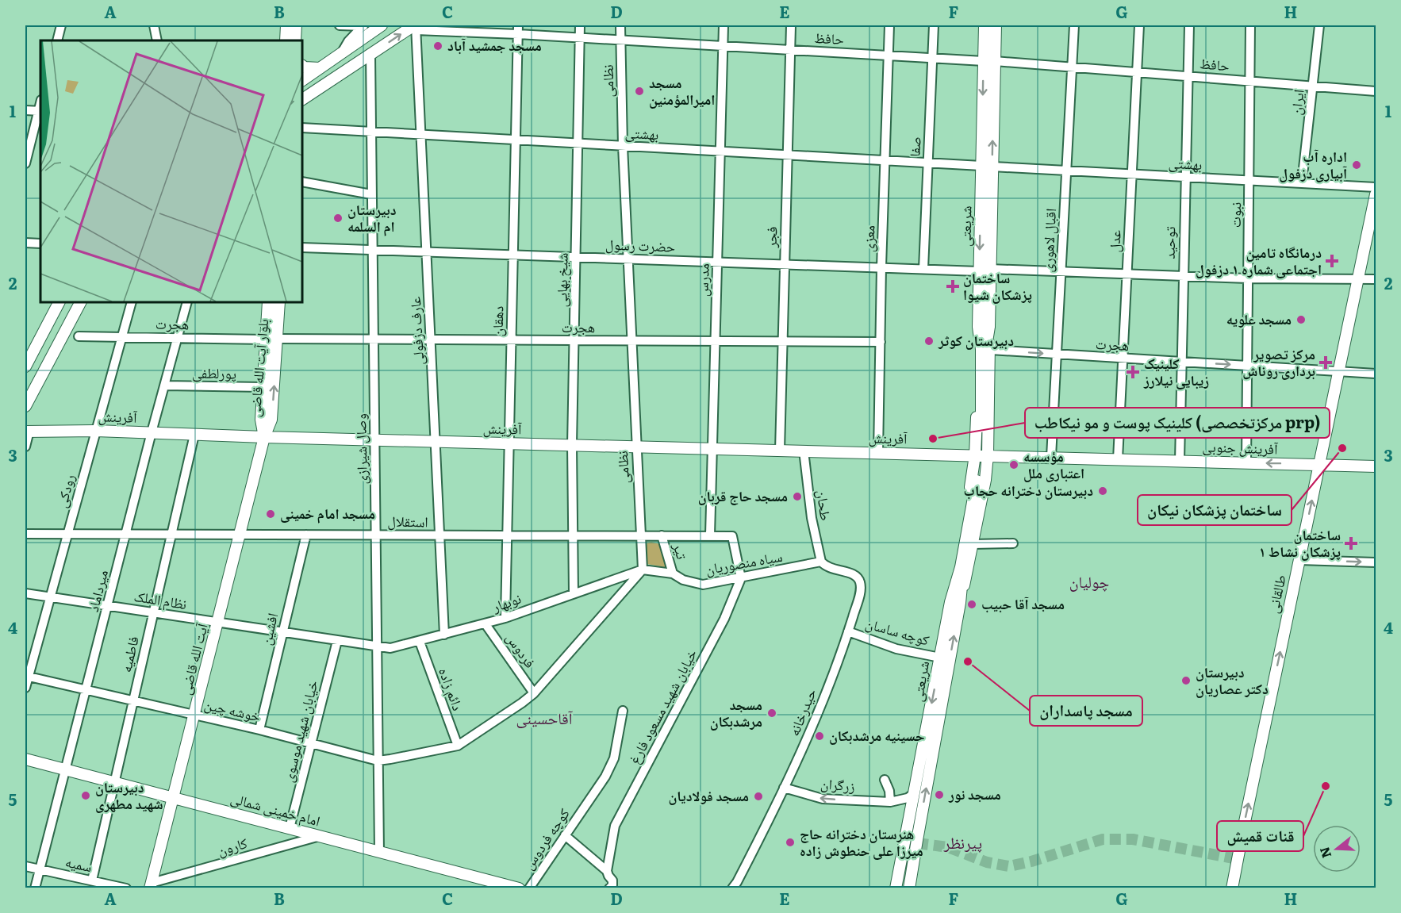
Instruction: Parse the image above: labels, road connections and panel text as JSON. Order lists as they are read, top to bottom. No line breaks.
{"streets":{"main road":["شریعتی","بلوار آیت الله قاضی","آفرینش","آفرینش جنوبی","طالقانی","آیت الله قاضی","امام خمینی شمالی"],"street":["حافظ","نظامی","ایران","بهشتی","صفا","نبوت","فجر","معزی","اقبال لاهوری","عدل","توحید","حضرت رسول","شیخ بهایی","مدرس","دهقان","هجرت","عارف دزفولی","پورلطفی","وصال شیرازی","رودکی","طحان","استقلال","تیر","سیاه منصوریان","میرداماد","نظام الملک","نوبهار","افشین","کوچه ساسان","فردوس","فاطمیه","دائم زاده","خیابان شهید مسعود فارغ","خوشه چین","حیدرخانه","خیابان شهید موسوی","زرگران","کوچه فردوس","کارون","سمیه"]},"crossings":[["حافظ","نظامی"],["حافظ","ایران"],["حافظ","صفا"],["حافظ","نبوت"],["حافظ","شریعتی"],["حافظ","فجر"],["حافظ","معزی"],["حافظ","اقبال لاهوری"],["حافظ","عدل"],["حافظ","توحید"],["حافظ","شیخ بهایی"],["حافظ","مدرس"],["حافظ","دهقان"],["حافظ","عارف دزفولی"],["نظامی","بهشتی"],["نظامی","حضرت رسول"],["نظامی","هجرت"],["نظامی","آفرینش"],["نظامی","استقلال"],["نظامی","سیاه منصوریان"],["نظامی","نوبهار"],["ایران","بهشتی"],["بهشتی","صفا"],["بهشتی","نبوت"],["بهشتی","شریعتی"],["بهشتی","فجر"],["بهشتی","معزی"],["بهشتی","اقبال لاهوری"],["بهشتی","عدل"],["بهشتی","توحید"],["بهشتی","شیخ بهایی"],["بهشتی","مدرس"],["بهشتی","دهقان"],["بهشتی","عارف دزفولی"],["بهشتی","وصال شیرازی"],["صفا","حضرت رسول"],["نبوت","حضرت رسول"],["نبوت","هجرت"],["نبوت","آفرینش جنوبی"],["شریعتی","حضرت رسول"],["شریعتی","کوچه ساسان"],["فجر","حضرت رسول"],["فجر","هجرت"],["فجر","آفرینش"],["معزی","حضرت رسول"],["معزی","هجرت"],["معزی","آفرینش"],["اقبال لاهوری","حضرت رسول"],["اقبال لاهوری","هجرت"],["اقبال لاهوری","آفرینش جنوبی"],["عدل","حضرت رسول"],["عدل","هجرت"],["عدل","آفرینش جنوبی"],["توحید","حضرت رسول"],["توحید","هجرت"],["توحید","آفرینش جنوبی"],["حضرت رسول","شیخ بهایی"],["حضرت رسول","مدرس"],["حضرت رسول","دهقان"],["حضرت رسول","عارف دزفولی"],["حضرت رسول","وصال شیرازی"],["حضرت رسول","طالقانی"],["شیخ بهایی","هجرت"],["شیخ بهایی","آفرینش"],["شیخ بهایی","استقلال"],["شیخ بهایی","نوبهار"],["مدرس","هجرت"],["مدرس","آفرینش"],["مدرس","استقلال"],["دهقان","هجرت"],["دهقان","آفرینش"],["دهقان","استقلال"],["دهقان","نوبهار"],["هجرت","عارف دزفولی"],["هجرت","بلوار آیت الله قاضی"],["هجرت","وصال شیرازی"],["هجرت","رودکی"],["هجرت","میرداماد"],["هجرت","طالقانی"],["عارف دزفولی","آفرینش"],["عارف دزفولی","استقلال"],["عارف دزفولی","نوبهار"],["بلوار آیت الله قاضی","پورلطفی"],["بلوار آیت الله قاضی","آفرینش"],["بلوار آیت الله قاضی","آیت الله قاضی"],["پورلطفی","میرداماد"],["آفرینش","آفرینش جنوبی"],["آفرینش","وصال شیرازی"],["آفرینش","رودکی"],["آفرینش","طحان"],["آفرینش","میرداماد"],["آفرینش","فاطمیه"],["آفرینش","آیت الله قاضی"],["آفرینش جنوبی","طالقانی"],["وصال شیرازی","استقلال"],["وصال شیرازی","نظام الملک"],["وصال شیرازی","نوبهار"],["وصال شیرازی","خوشه چین"],["وصال شیرازی","امام خمینی شمالی"],["رودکی","استقلال"],["رودکی","نظام الملک"],["رودکی","خوشه چین"],["طحان","سیاه منصوریان"],["طحان","حیدرخانه"],["استقلال","تیر"],["استقلال","سیاه منصوریان"],["استقلال","میرداماد"],["استقلال","افشین"],["استقلال","فاطمیه"],["استقلال","آیت الله قاضی"],["استقلال","خیابان شهید مسعود فارغ"],["تیر","سیاه منصوریان"],["سیاه منصوریان","نوبهار"],["سیاه منصوریان","خیابان شهید مسعود فارغ"],["سیاه منصوریان","حیدرخانه"],["میرداماد","نظام الملک"],["میرداماد","خوشه چین"],["میرداماد","امام خمینی شمالی"],["میرداماد","سمیه"],["نظام الملک","نوبهار"],["نظام الملک","افشین"],["نظام الملک","فاطمیه"],["نظام الملک","آیت الله قاضی"],["نظام الملک","خیابان شهید موسوی"],["نوبهار","فردوس"],["نوبهار","دائم زاده"],["افشین","خوشه چین"],["کوچه ساسان","حیدرخانه"],["فاطمیه","خوشه چین"],["فاطمیه","امام خمینی شمالی"],["فاطمیه","سمیه"],["آیت الله قاضی","خوشه چین"],["آیت الله قاضی","امام خمینی شمالی"],["آیت الله قاضی","کارون"],["خوشه چین","خیابان شهید موسوی"],["حیدرخانه","زرگران"],["خیابان شهید موسوی","امام خمینی شمالی"],["امام خمینی شمالی","کارون"]],"one_way":["طالقانی","زرگران"],"districts":["چولیان","آقاحسینی","پیرنظر"],"places":{"other":["مسجد جمشید آباد","مسجد امیرالمؤمنین","اداره آب آبیاری دزفول","دبیرستان ام السلمه","مسجد علویه","دبیرستان کوثر","کلینیک پوست و مو نیکاطب (مرکزتخصصی prp)","ساختمان پزشکان نیکان","مؤسسه اعتباری ملل","دبیرستان دخترانه حجاب","مسجد حاج قربان","مسجد امام خمینی","مسجد آقا حبیب","مسجد پاسداران","دبیرستان دکتر عصاریان","مسجد مرشدبکان","حسینیه مرشدبکان","قنات قمیش","مسجد نور","دبیرستان شهید مطهری","مسجد فولادیان","هنرستان دخترانه حاج میرزا علی حنطوش زاده"],"health":["درمانگاه تامین اجتماعی شماره ۱ دزفول","ساختمان پزشکان شیوا","مرکز تصویر برداری روناش","کلینیک زیبایی نیلارز","ساختمان پزشکان نشاط ۱"]},"north":"left","grid":{"columns":["A","B","C","D","E","F","G","H"],"rows":["1","2","3","4","5"]}}
